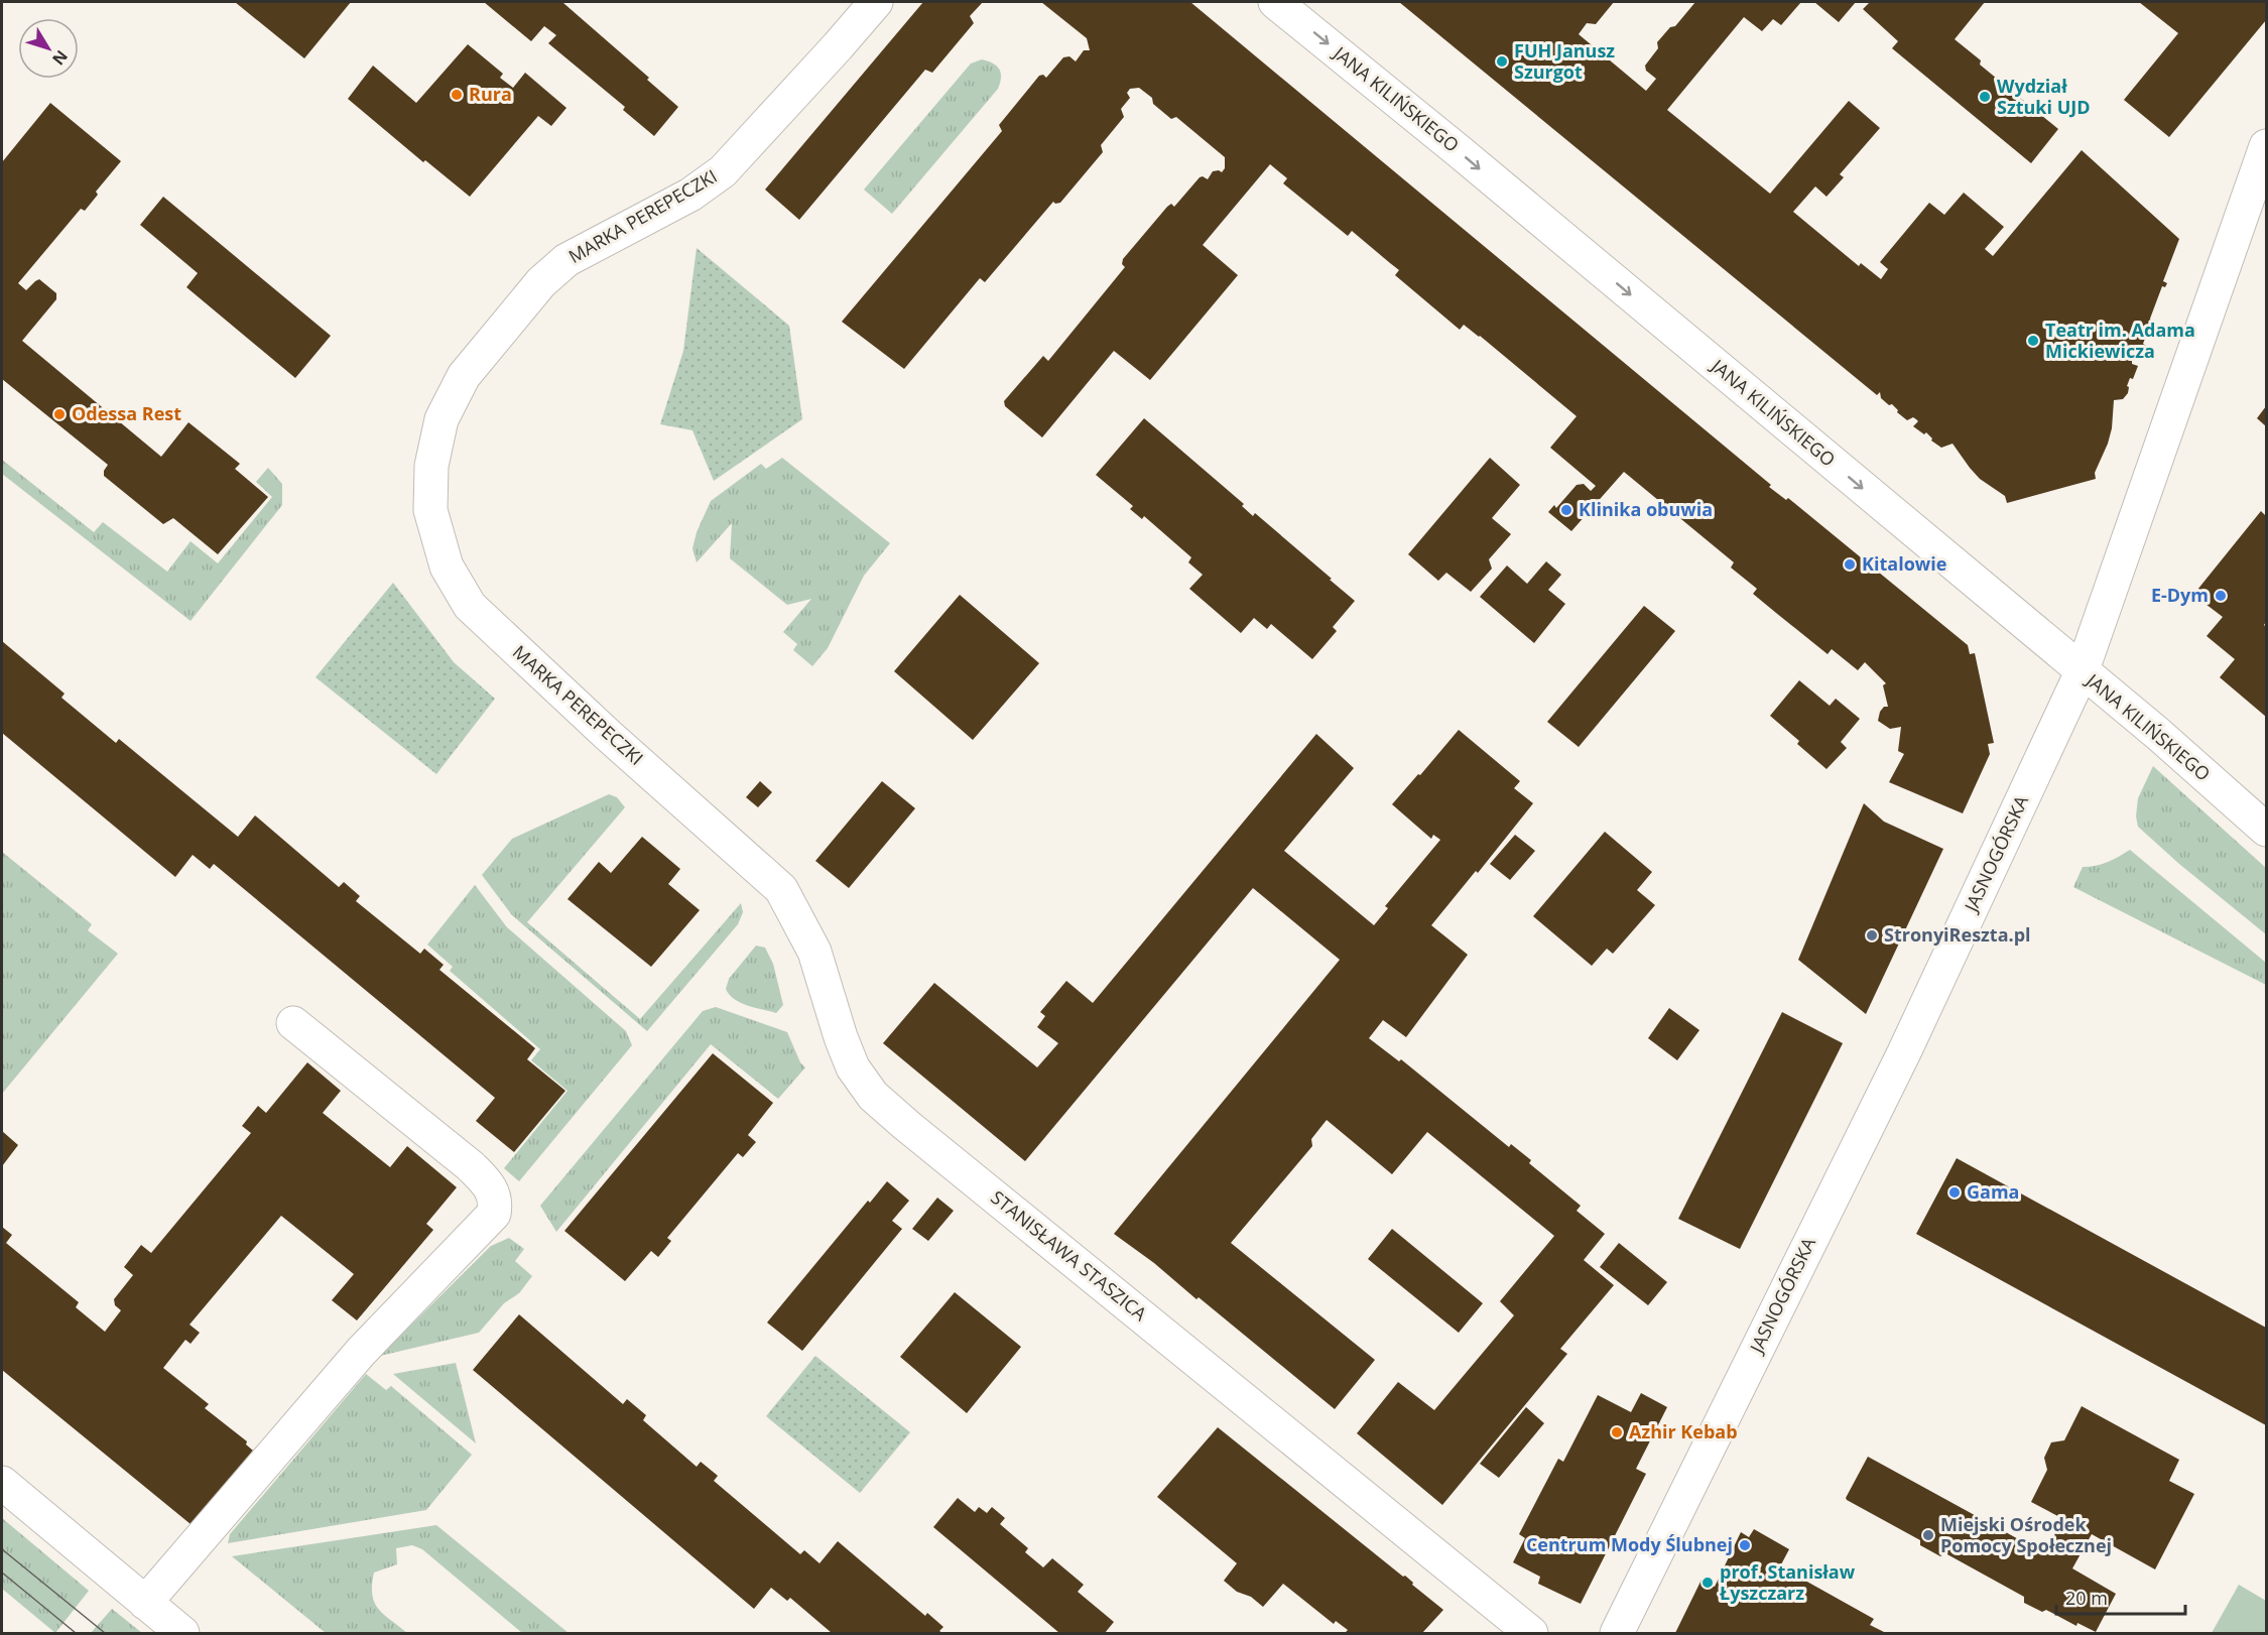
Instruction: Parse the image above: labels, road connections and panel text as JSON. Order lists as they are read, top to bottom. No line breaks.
{"streets":{"street":["JANA KILIŃSKIEGO","MARKA PEREPECZKI","JASNOGÓRSKA","STANISŁAWA STASZICA"]},"crossings":[["JANA KILIŃSKIEGO","JASNOGÓRSKA"],["MARKA PEREPECZKI","STANISŁAWA STASZICA"]],"one_way":["JANA KILIŃSKIEGO"],"places":["FUH Janusz Szurgot","Rura","Wydział Sztuki UJD","Teatr im. Adama Mickiewicza","Odessa Rest","Klinika obuwia","Kitalowie","E-Dym","StronyiReszta.pl","Gama","Azhir Kebab","Miejski Ośrodek Pomocy Społecznej","Centrum Mody Ślubnej","prof. Stanisław Łyszczarz"],"scale_bar":"20 m","north":"bottom right"}
